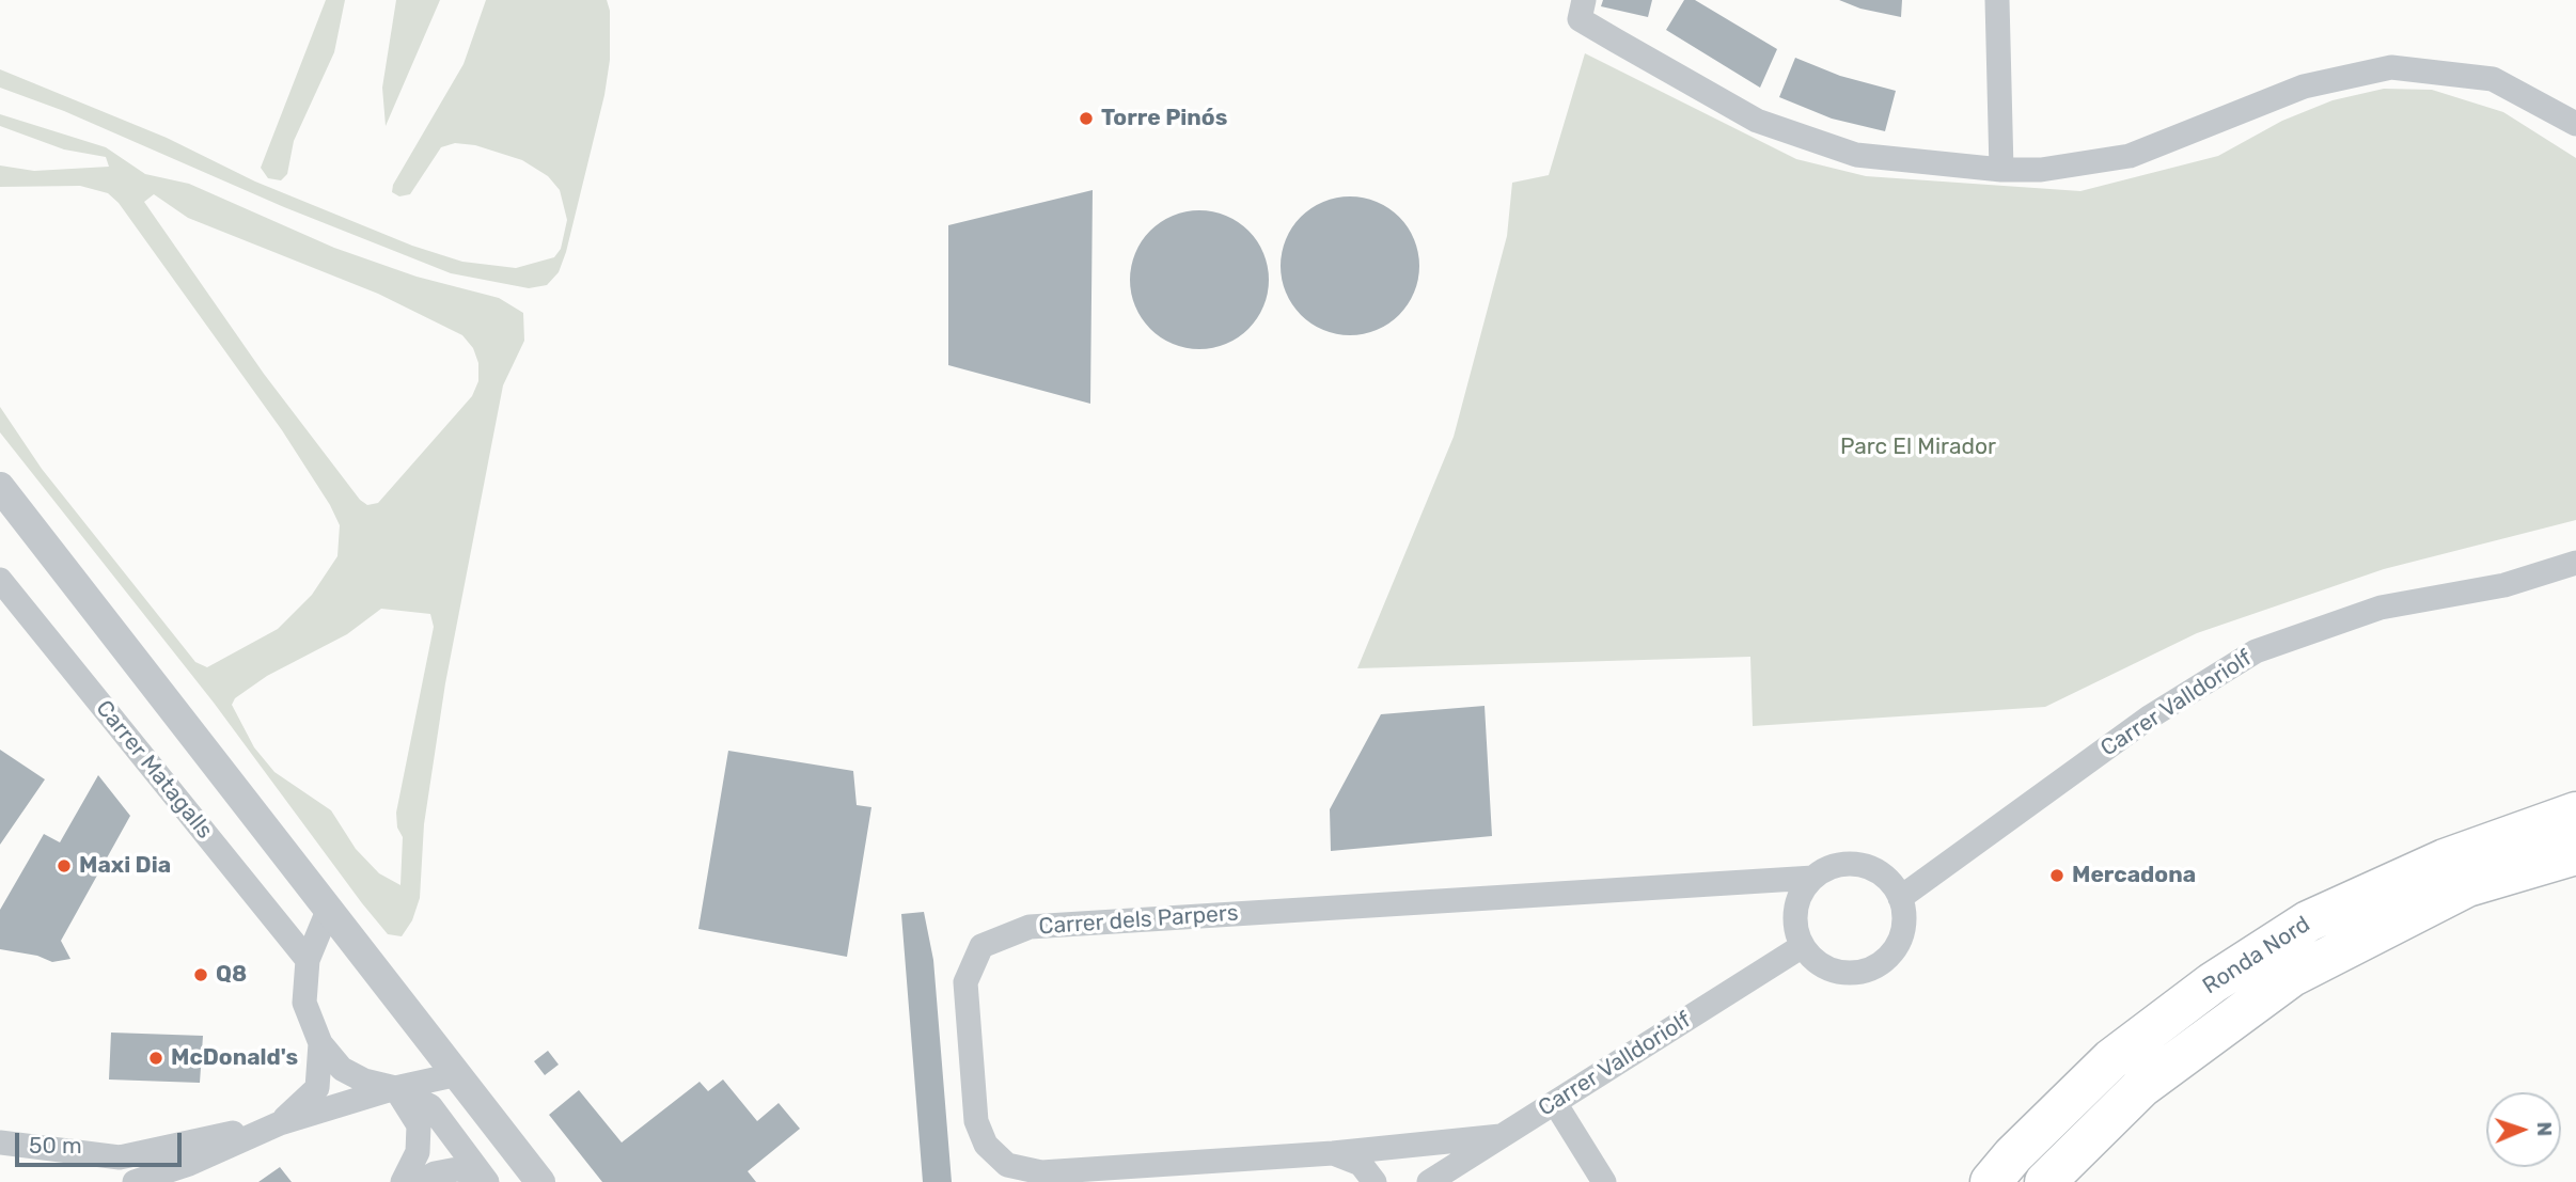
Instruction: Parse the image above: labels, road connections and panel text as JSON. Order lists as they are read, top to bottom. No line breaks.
{"streets":{"highway":["Ronda Nord"],"street":["Carrer Valldoriolf","Carrer Matagalls","Carrer dels Parpers"]},"crossings":[["Carrer Valldoriolf","Carrer dels Parpers"]],"parks":["Parc El Mirador"],"places":["Torre Pinós","Maxi Dia","Mercadona","Q8","McDonald's"],"scale_bar":"50 m","north":"right"}
